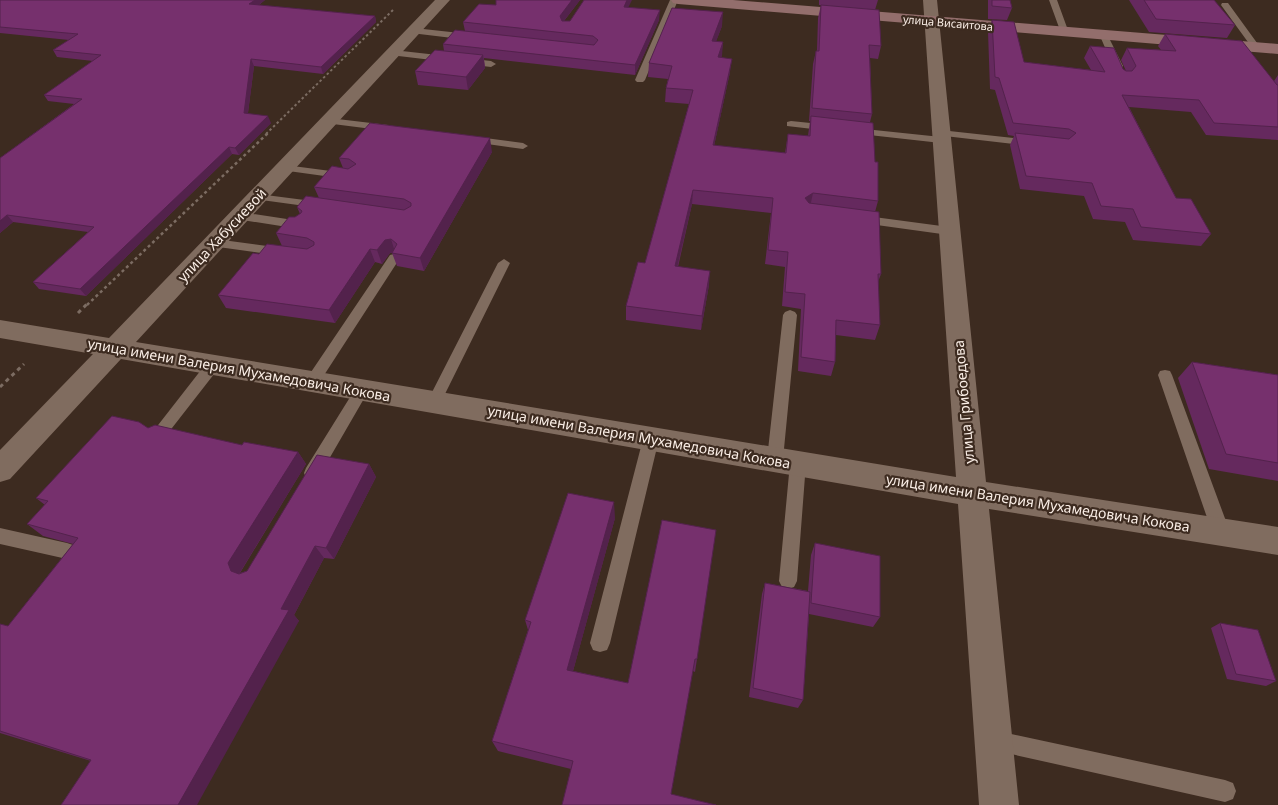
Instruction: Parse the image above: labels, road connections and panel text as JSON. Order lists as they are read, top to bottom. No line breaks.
{"streets":{"main road":["улица Висаитова"],"street":["улица Хабусиевой","улица имени Валерия Мухамедовича Кокова","улица Грибоедова"]},"crossings":[["улица Висаитова","улица Грибоедова"],["улица Хабусиевой","улица имени Валерия Мухамедовича Кокова"],["улица имени Валерия Мухамедовича Кокова","улица Грибоедова"]]}
